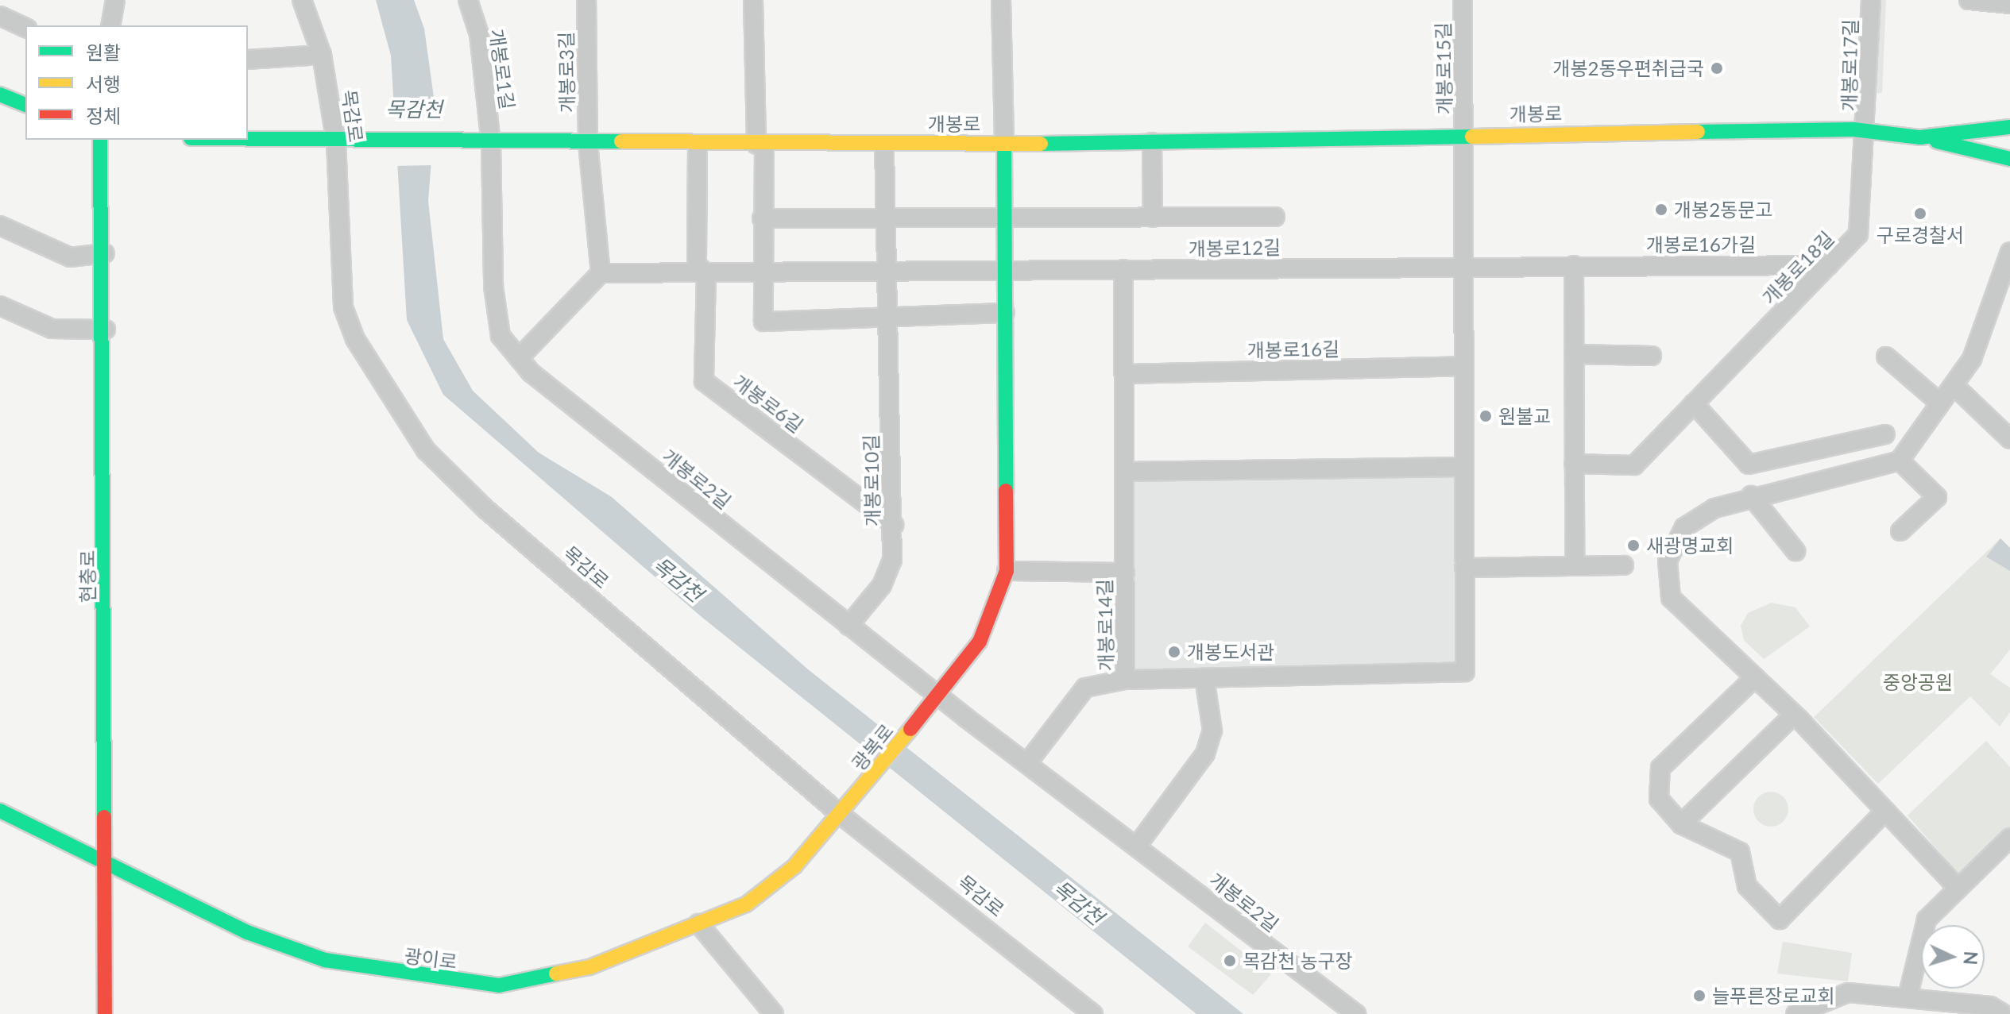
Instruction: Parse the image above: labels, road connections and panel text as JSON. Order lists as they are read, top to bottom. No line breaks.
{"streets":{"street":["개봉로17길","개봉로15길","개봉로1길","개봉로3길","개봉로","목감로","개봉로16가길","개봉로12길","개봉로18길","개봉로16길","개봉로6길","개봉로2길","개봉로10길","현충로","개봉로14길","광복로","광이로"]},"crossings":[["개봉로17길","개봉로"],["개봉로17길","개봉로18길"],["개봉로15길","개봉로"],["개봉로1길","개봉로"],["개봉로1길","개봉로2길"],["개봉로3길","개봉로"],["개봉로","목감로"],["개봉로","개봉로18길"],["개봉로","개봉로6길"],["개봉로","개봉로2길"],["개봉로","개봉로10길"],["목감로","광복로"],["목감로","광이로"],["개봉로16가길","개봉로12길"],["개봉로16가길","개봉로18길"],["개봉로12길","개봉로10길"],["개봉로12길","개봉로14길"],["개봉로16길","개봉로14길"],["개봉로6길","개봉로10길"],["개봉로2길","개봉로10길"],["개봉로2길","광복로"],["현충로","광이로"],["광복로","광이로"]],"water":["목감천"],"parks":["중앙공원"],"places":["개봉2동우편취급국","개봉2동문고","구로경찰서","원불교","새광명교회","개봉도서관","목감천 농구장","늘푸른장로교회"],"legend":["원활","서행","정체"],"north":"right"}
